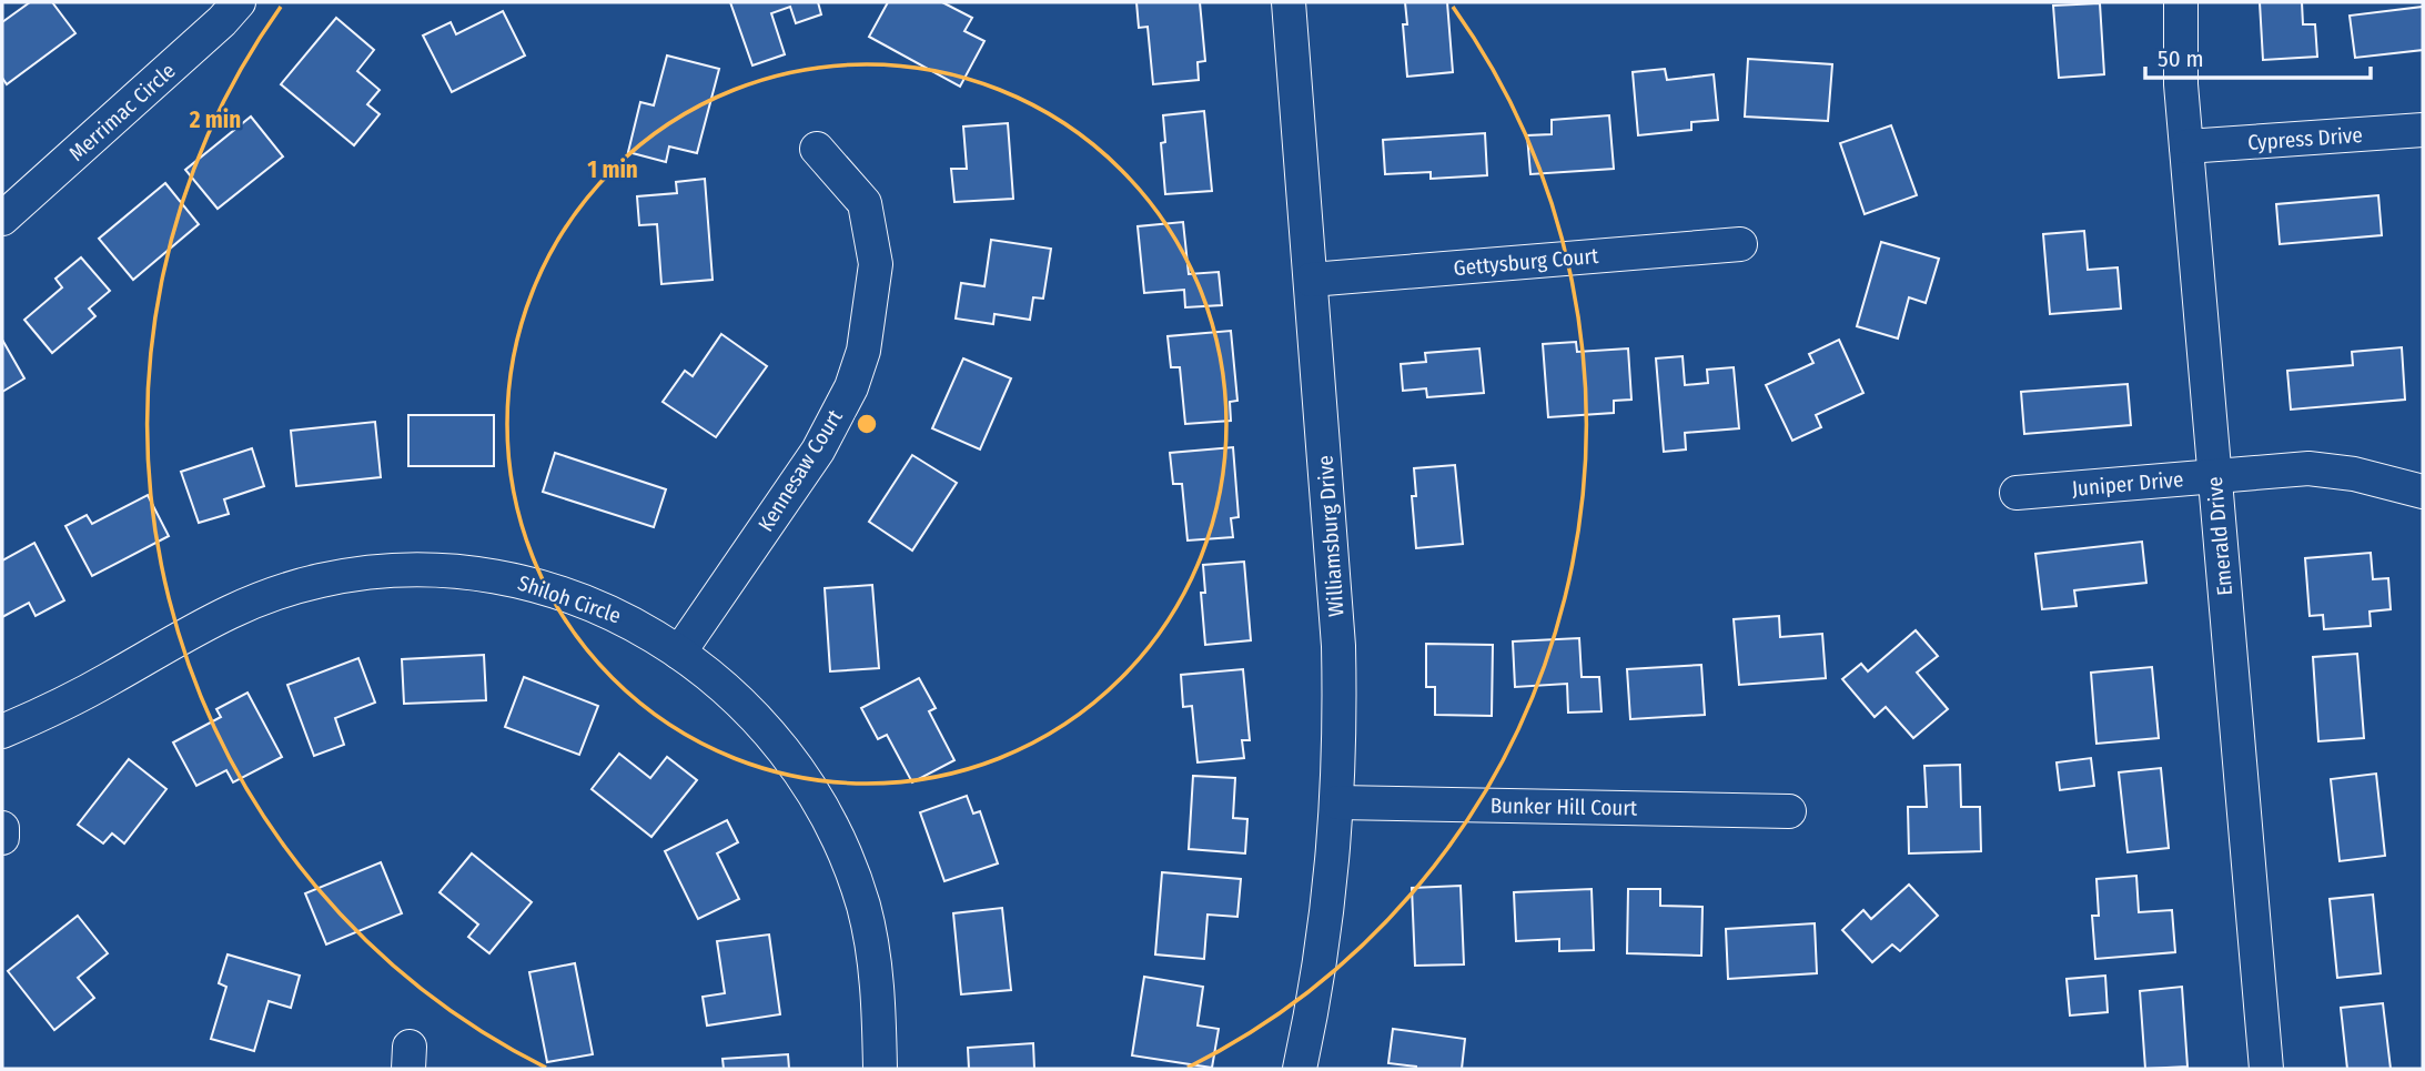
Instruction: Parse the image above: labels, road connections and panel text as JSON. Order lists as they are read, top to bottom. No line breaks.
{"streets":{"street":["Merrimac Circle","Cypress Drive","Gettysburg Court","Kennesaw Court","Juniper Drive","Williamsburg Drive","Emerald Drive","Shiloh Circle","Bunker Hill Court"]},"crossings":[["Cypress Drive","Emerald Drive"],["Gettysburg Court","Williamsburg Drive"],["Kennesaw Court","Shiloh Circle"],["Juniper Drive","Emerald Drive"],["Williamsburg Drive","Bunker Hill Court"]],"scale_bar":"50 m","rings":["2 min","1 min"]}
